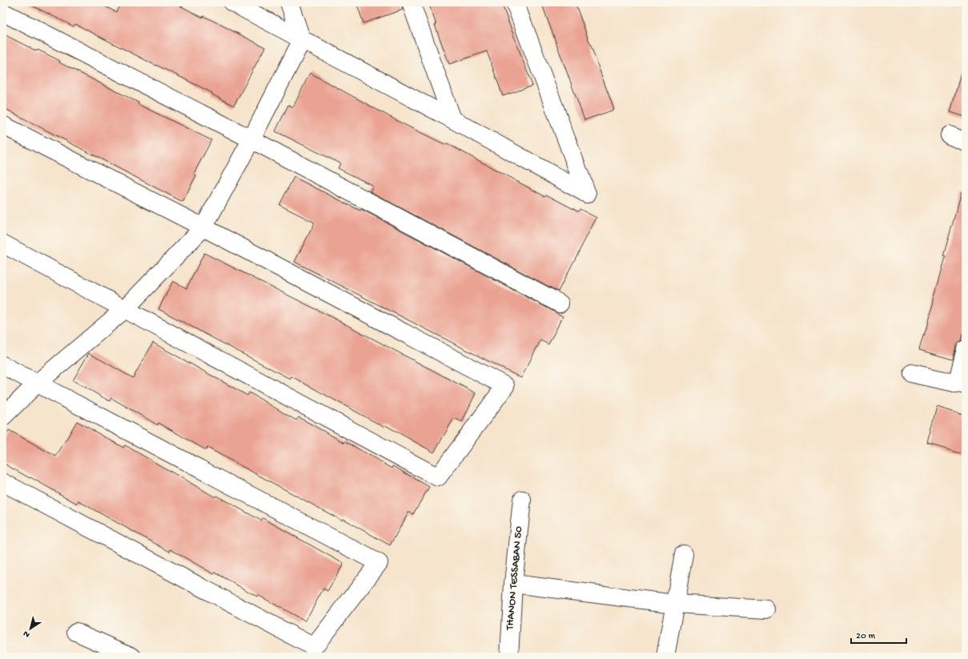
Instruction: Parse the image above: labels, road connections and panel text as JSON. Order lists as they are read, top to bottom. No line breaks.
{"streets":{"street":["THANON TESSABAN 50"]},"scale_bar":"20 m","north":"bottom left"}
